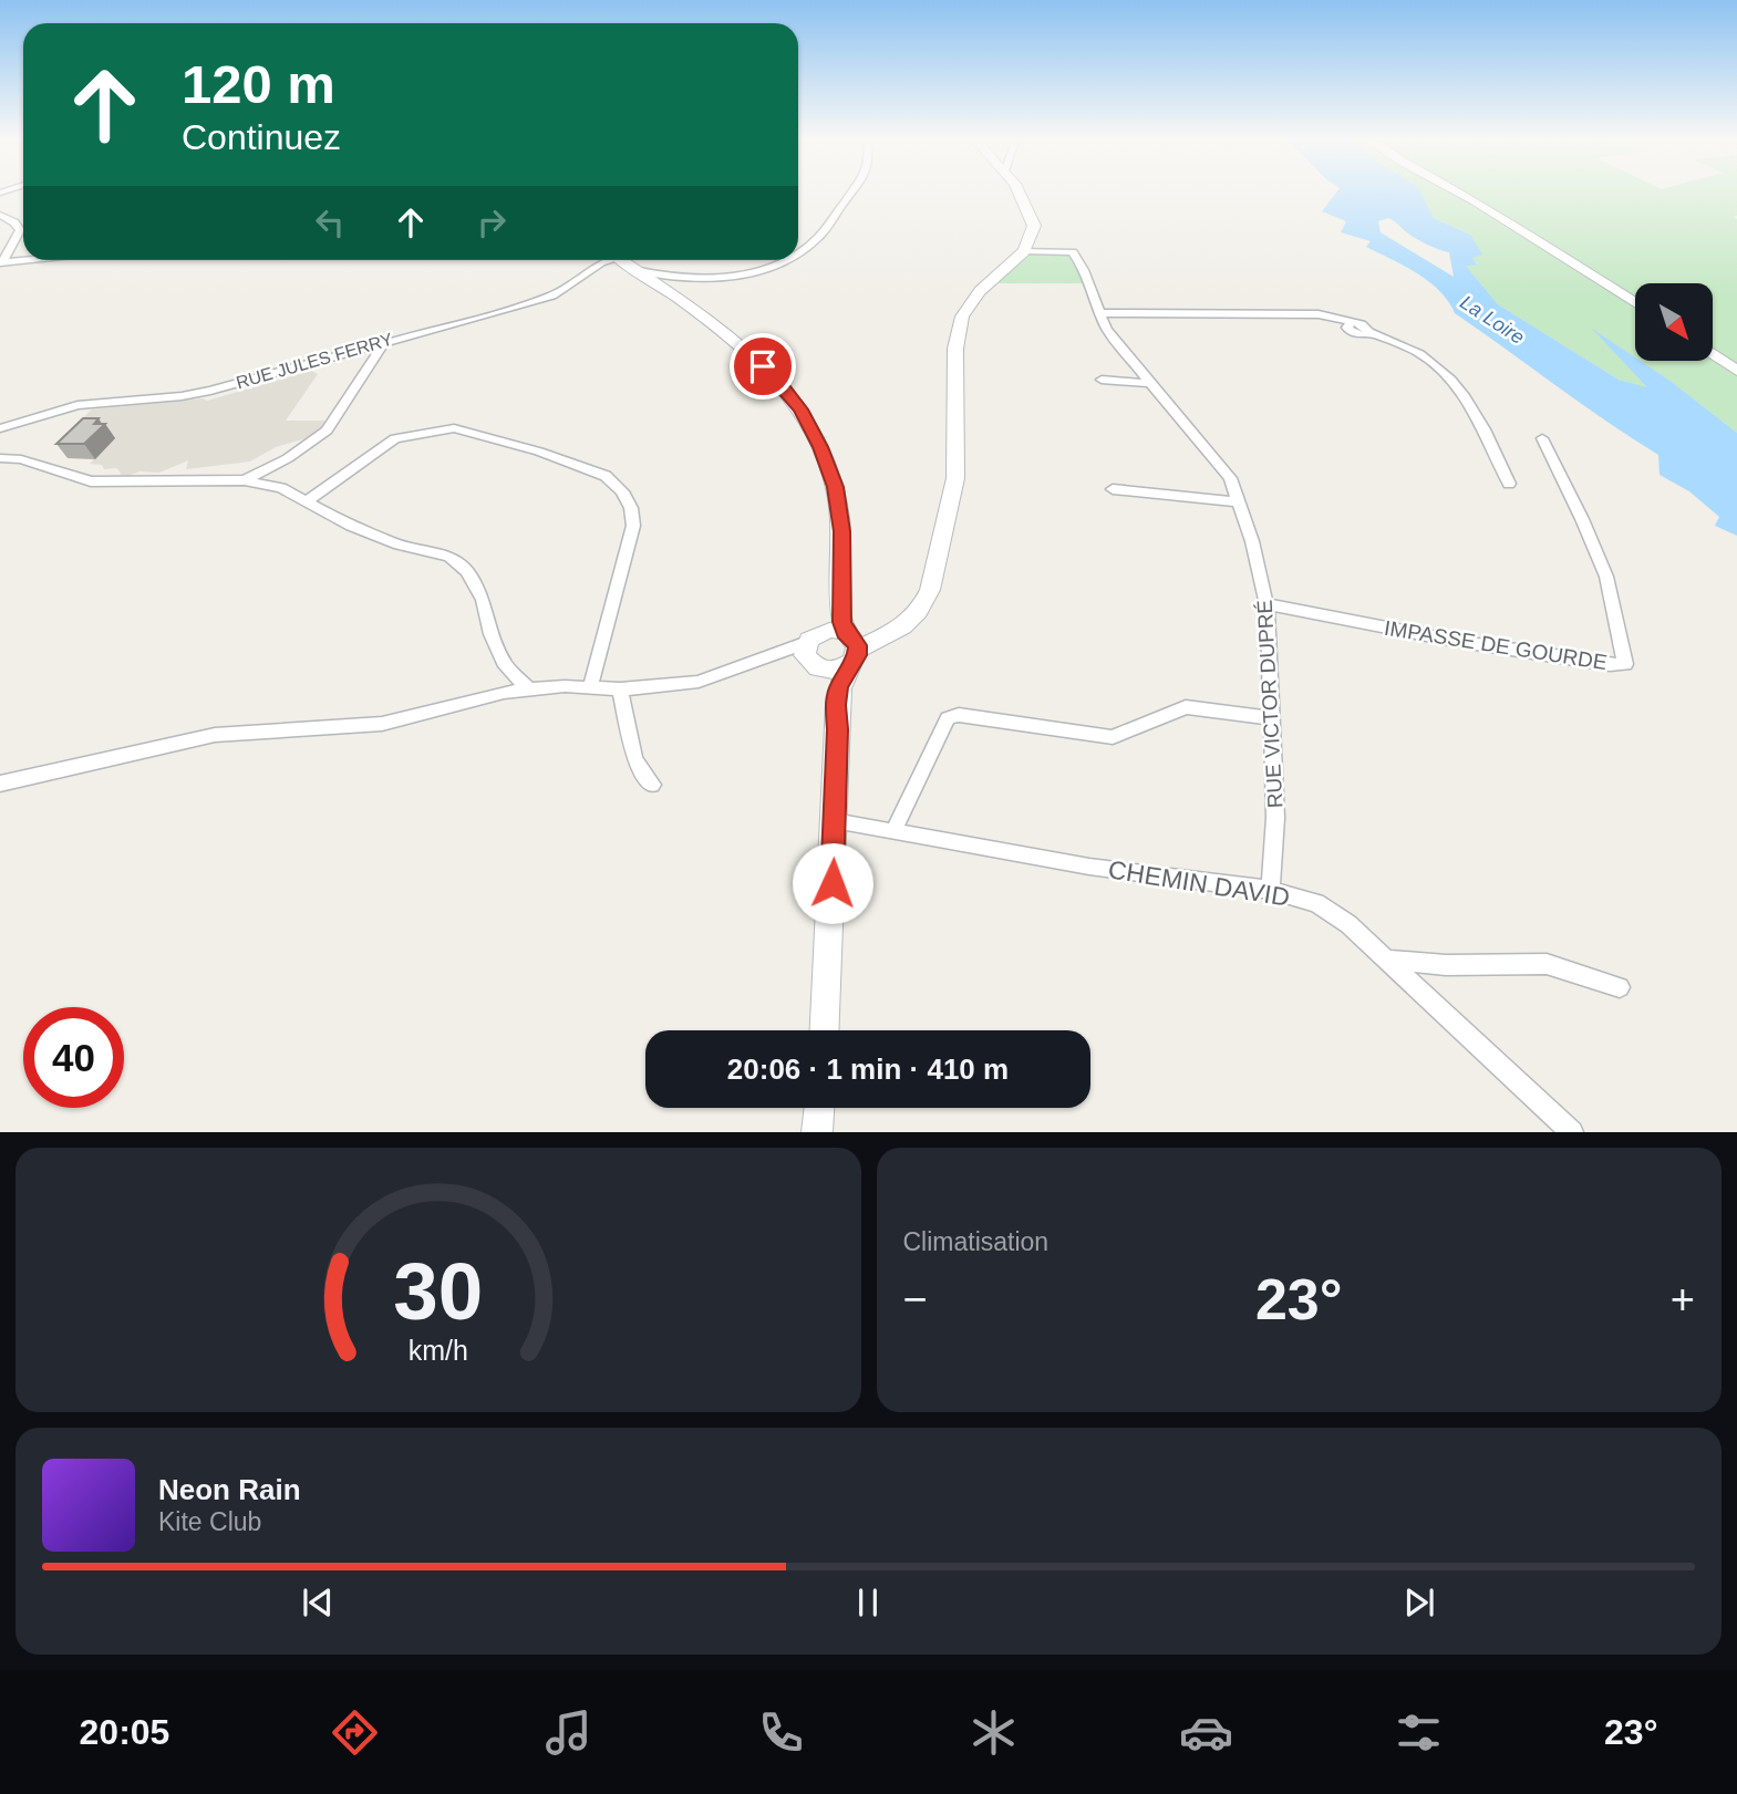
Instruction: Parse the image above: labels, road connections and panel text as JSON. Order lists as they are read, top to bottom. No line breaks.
{"streets":{"street":["RUE JULES FERRY","IMPASSE DE GOURDE","RUE VICTOR DUPRÉ","CHEMIN DAVID"]},"crossings":[["IMPASSE DE GOURDE","RUE VICTOR DUPRÉ"],["RUE VICTOR DUPRÉ","CHEMIN DAVID"]],"water":["La Loire"],"north":"bottom right","page":{"turn":["120 m","Continuez"],"limit":"40","trip":"20:06 · 1 min · 410 m","tile":"Climatisation","heat":["−","23°","+"],"song":["Neon Rain","Kite Club"],"tabs":["20:05","23°"],"gauge":["30","km/h"]}}
